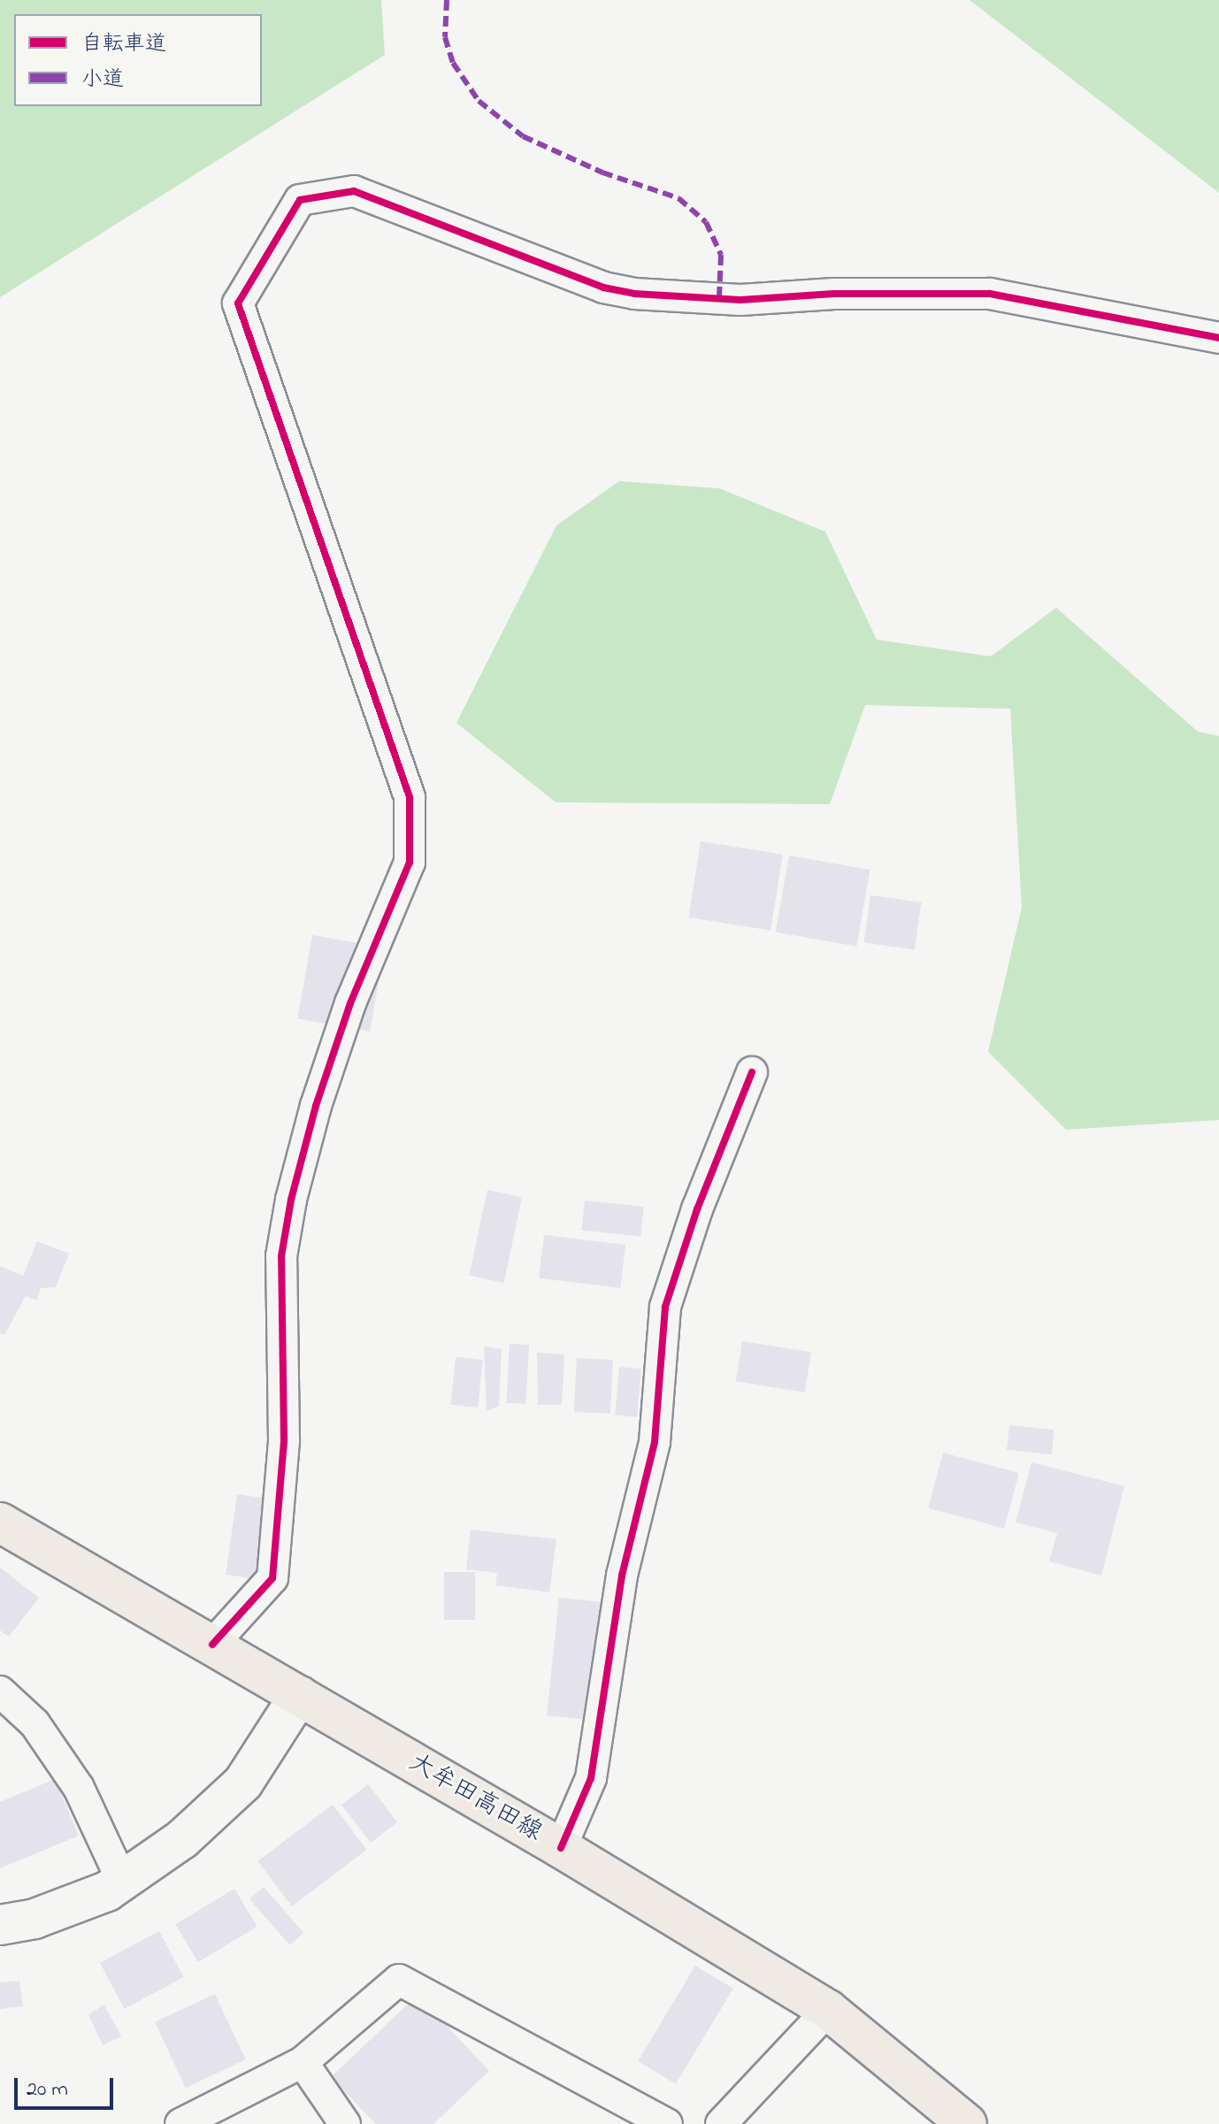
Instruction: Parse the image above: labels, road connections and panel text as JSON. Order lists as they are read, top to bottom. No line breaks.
{"streets":{"main road":["大牟田高田線"]},"legend":["自転車道","小道"],"scale_bar":"20 m"}
